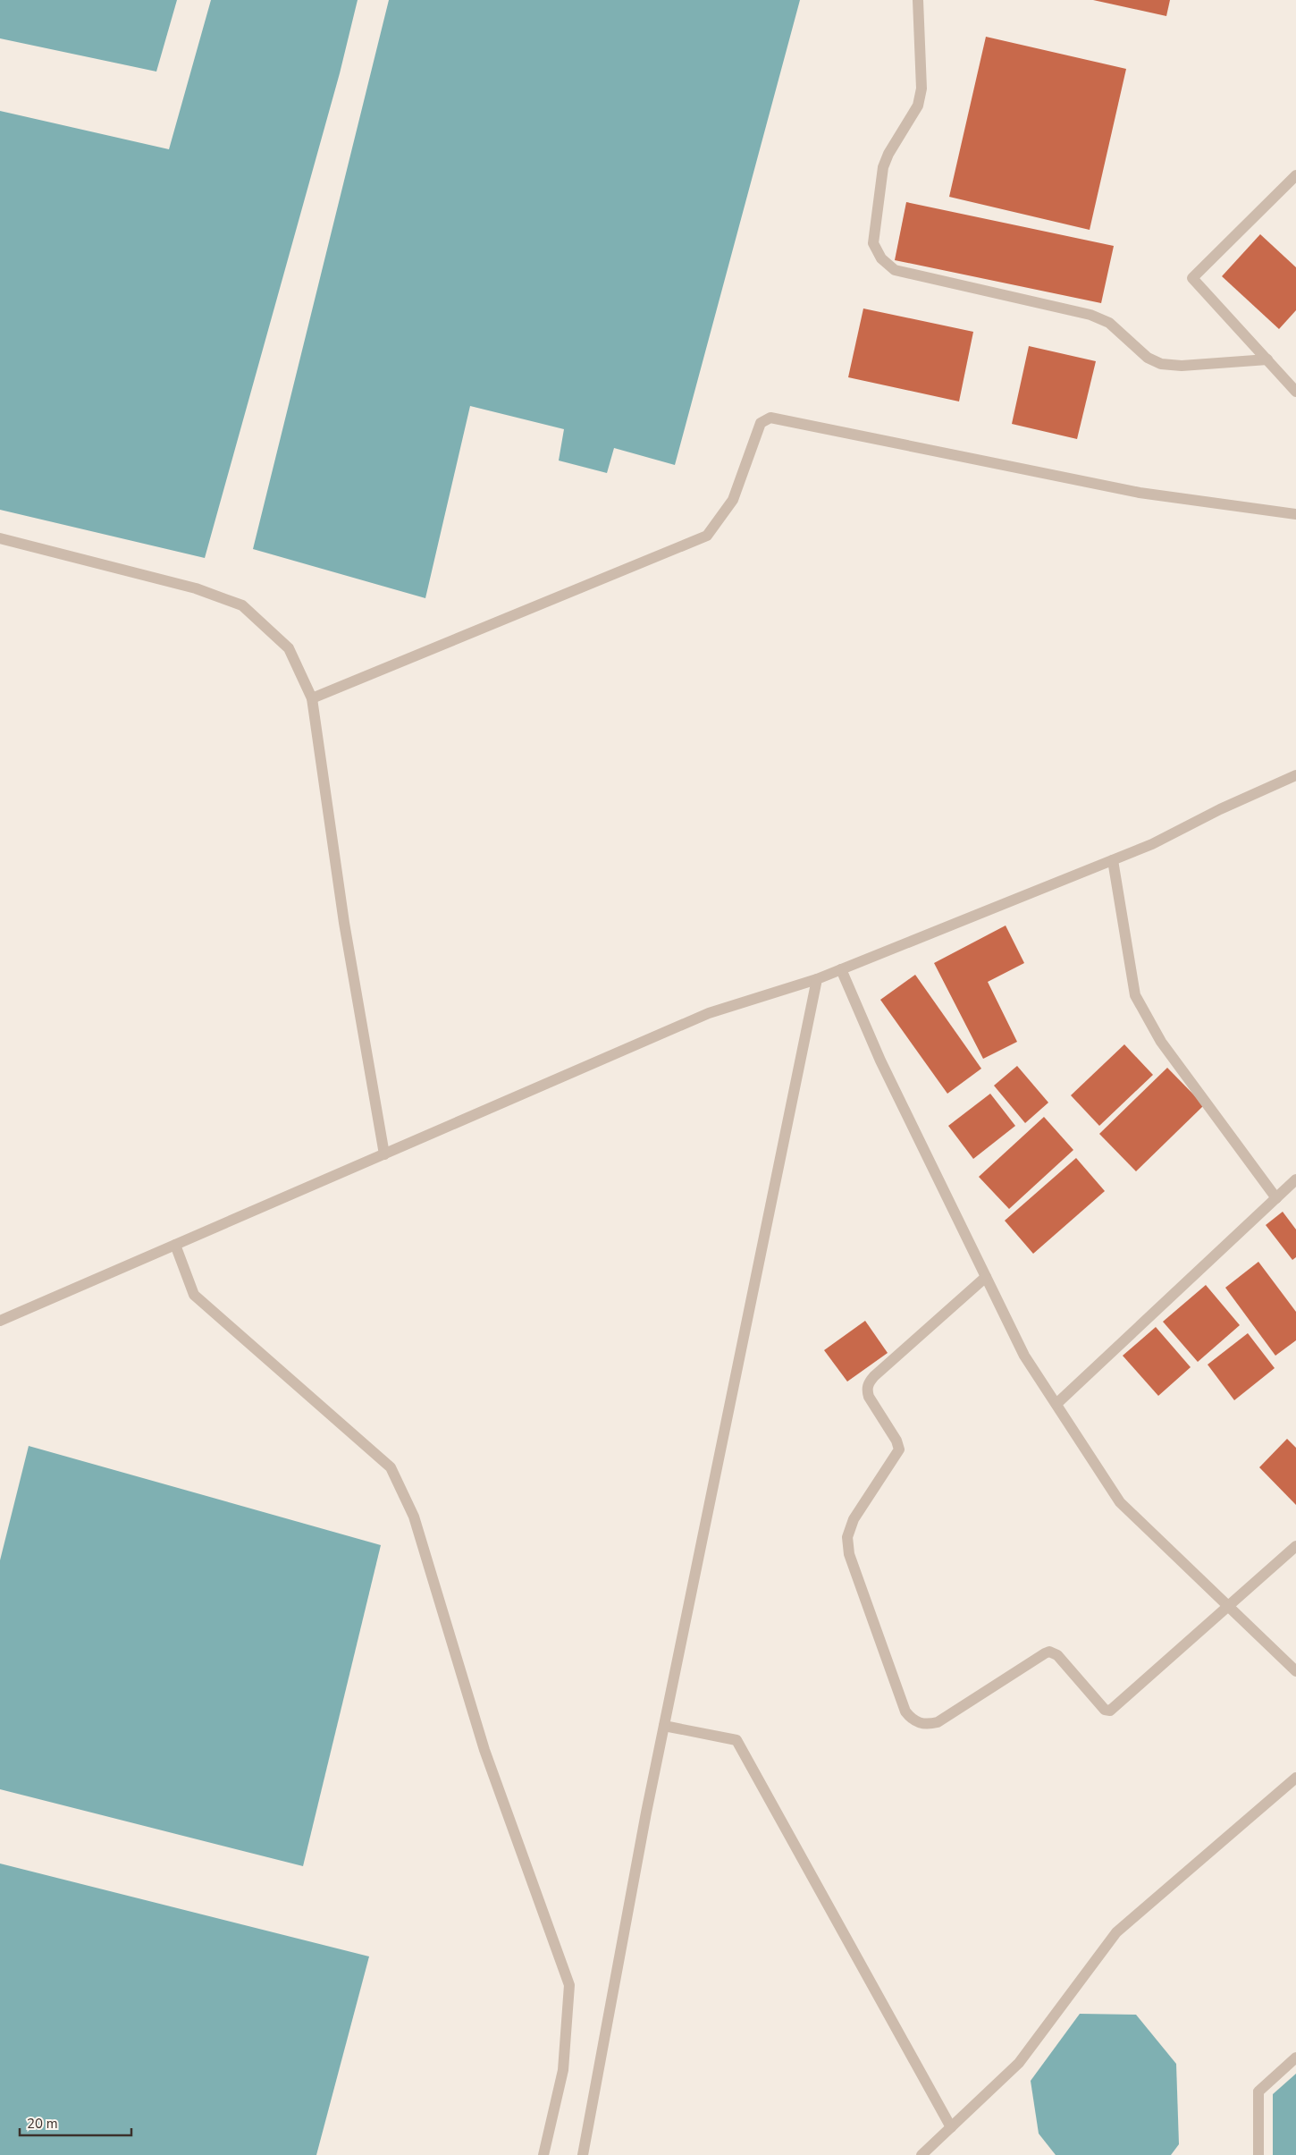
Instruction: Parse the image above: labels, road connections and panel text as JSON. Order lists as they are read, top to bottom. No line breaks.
{"scale_bar":"20 m"}
